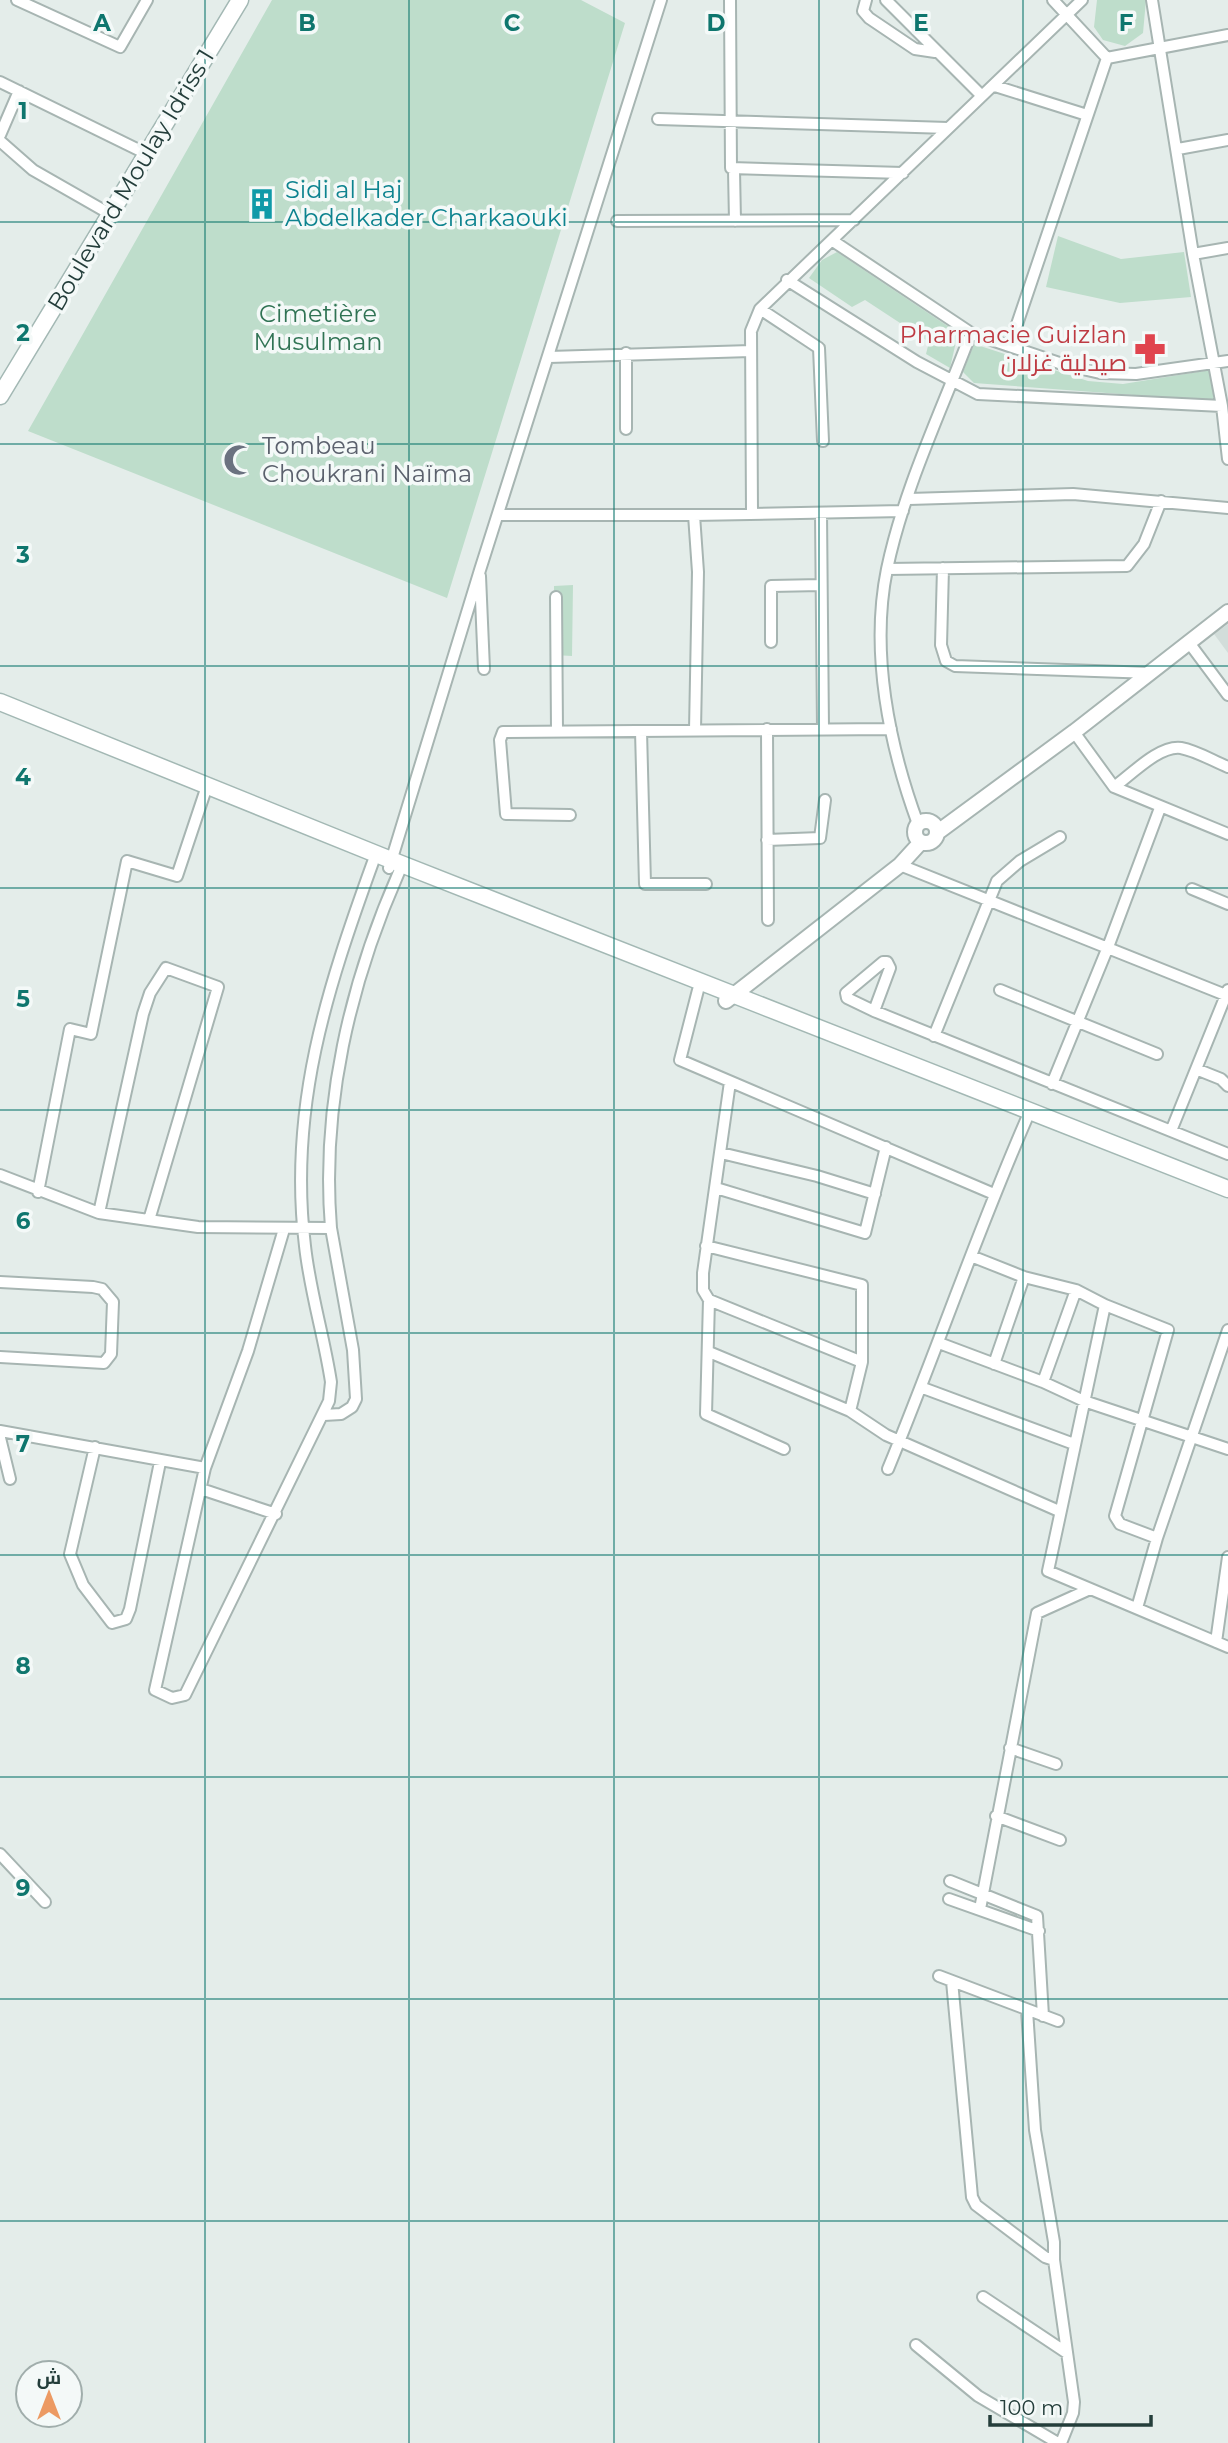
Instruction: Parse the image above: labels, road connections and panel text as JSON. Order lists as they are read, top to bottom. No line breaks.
{"streets":{"main road":["Boulevard Moulay Idriss 1"]},"parks":["Cimetière Musulman"],"places":{"building":["Sidi al Haj Abdelkader Charkaouki"],"pharmacy":["Pharmacie Guizlan صيدلية غزلان"],"mosque":["Tombeau Choukrani Naïma"]},"scale_bar":"100 m","north":"top","grid":{"columns":["A","B","C","D","E","F"],"rows":["1","2","3","4","5","6","7","8","9"]}}
